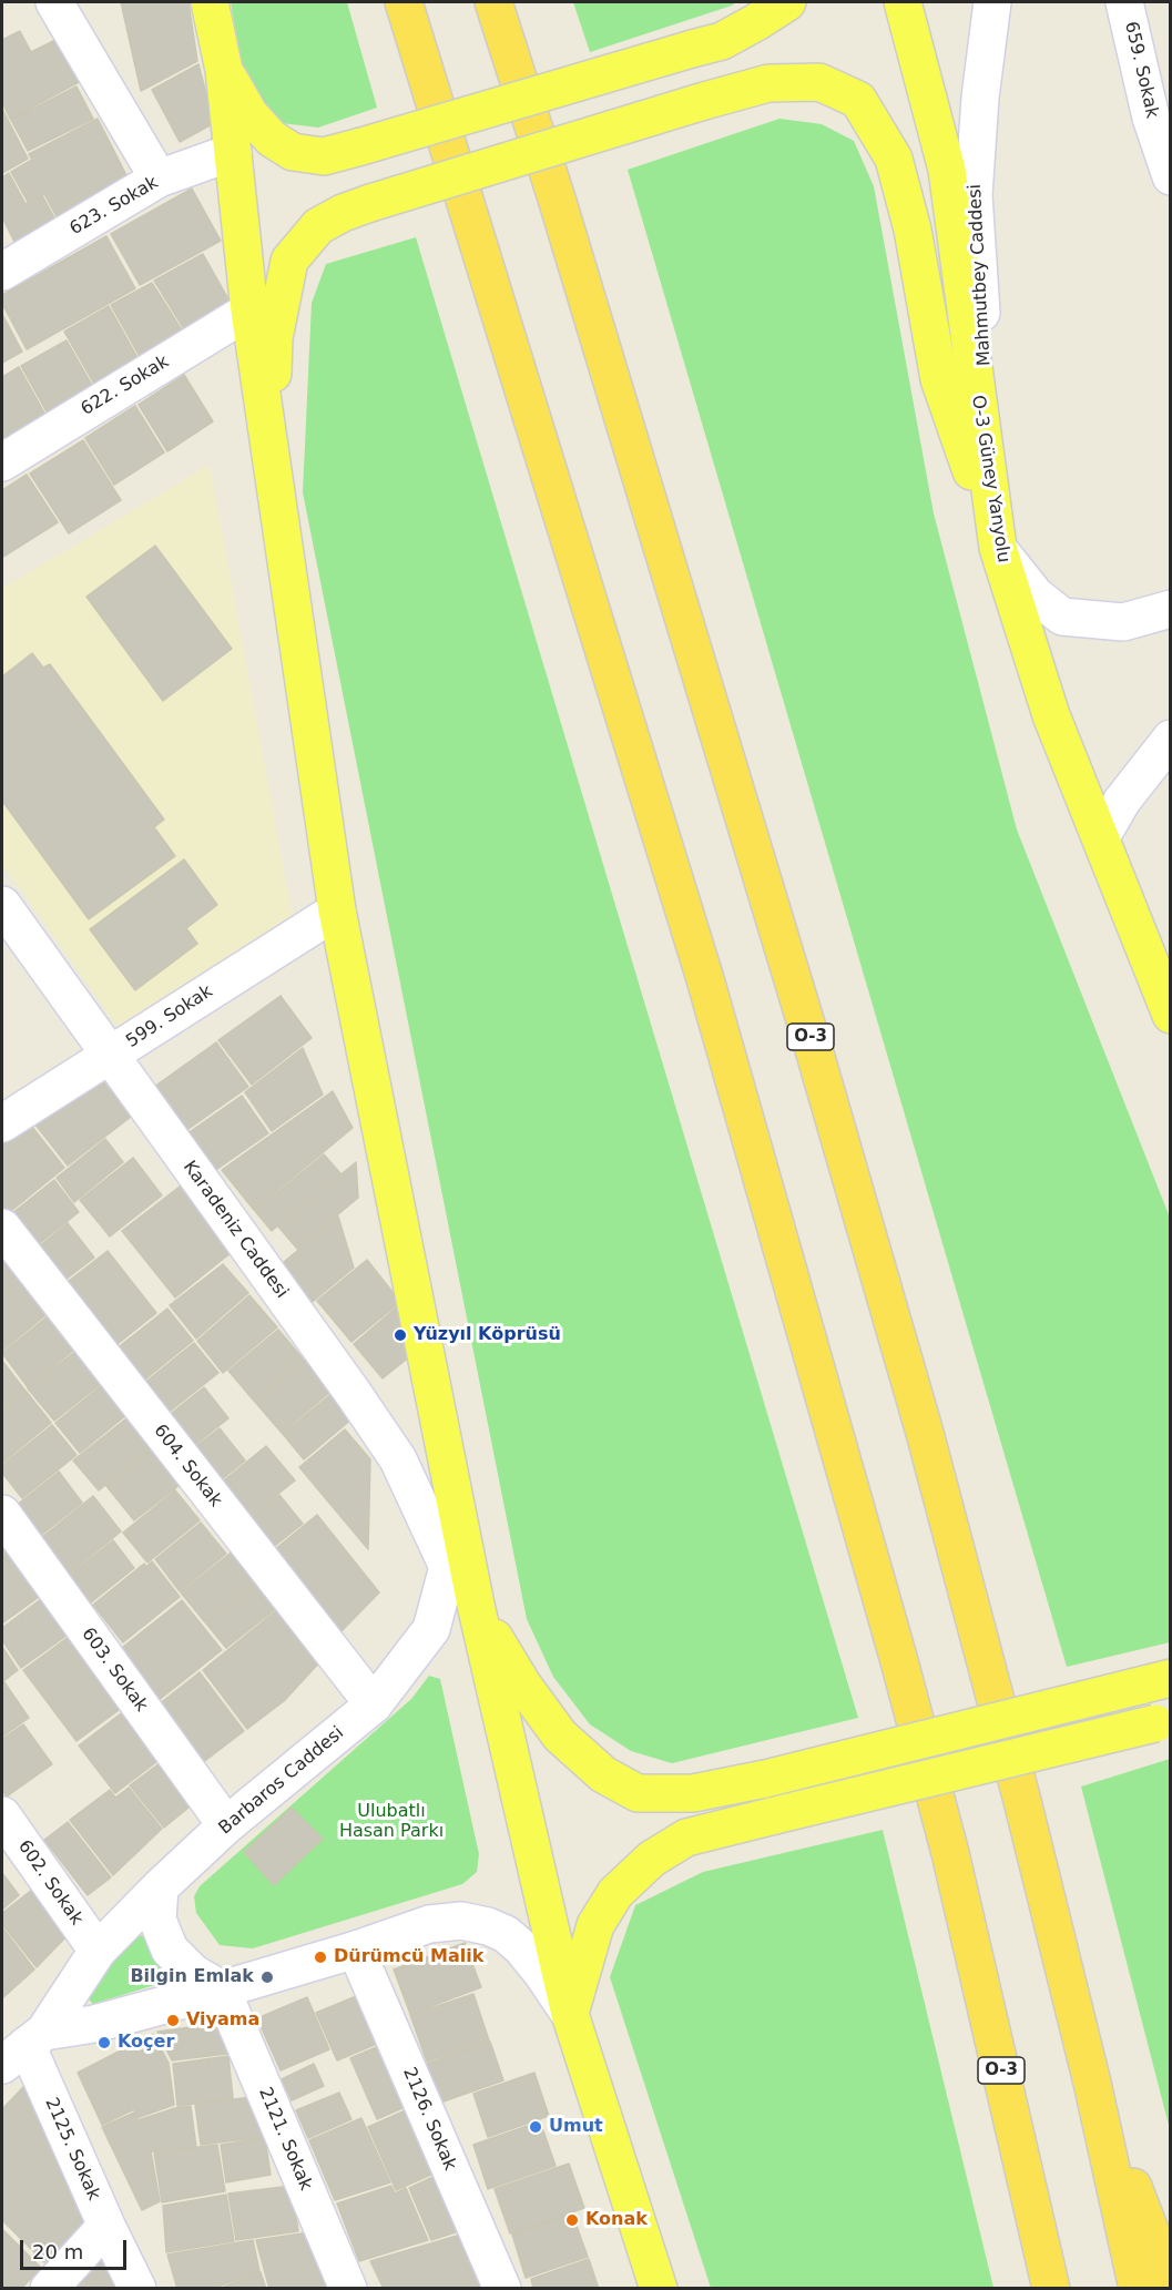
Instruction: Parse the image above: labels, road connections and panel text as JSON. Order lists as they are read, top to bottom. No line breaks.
{"streets":{"highway":["O-3"],"main road":["O-3 Güney Yanyolu"],"street":["659. Sokak","623. Sokak","Mahmutbey Caddesi","622. Sokak","599. Sokak","Karadeniz Caddesi","604. Sokak","603. Sokak","Barbaros Caddesi","602. Sokak","2126. Sokak","2121. Sokak","2125. Sokak"]},"crossings":[["Mahmutbey Caddesi","O-3 Güney Yanyolu"],["599. Sokak","Karadeniz Caddesi"],["Karadeniz Caddesi","Barbaros Caddesi"],["604. Sokak","Barbaros Caddesi"],["603. Sokak","Barbaros Caddesi"],["Barbaros Caddesi","602. Sokak"],["Barbaros Caddesi","2125. Sokak"]],"parks":["Ulubatlı Hasan Parkı"],"places":["Yüzyıl Köprüsü","Dürümcü Malik","Bilgin Emlak","Viyama","Koçer","Umut","Konak"],"scale_bar":"20 m"}
